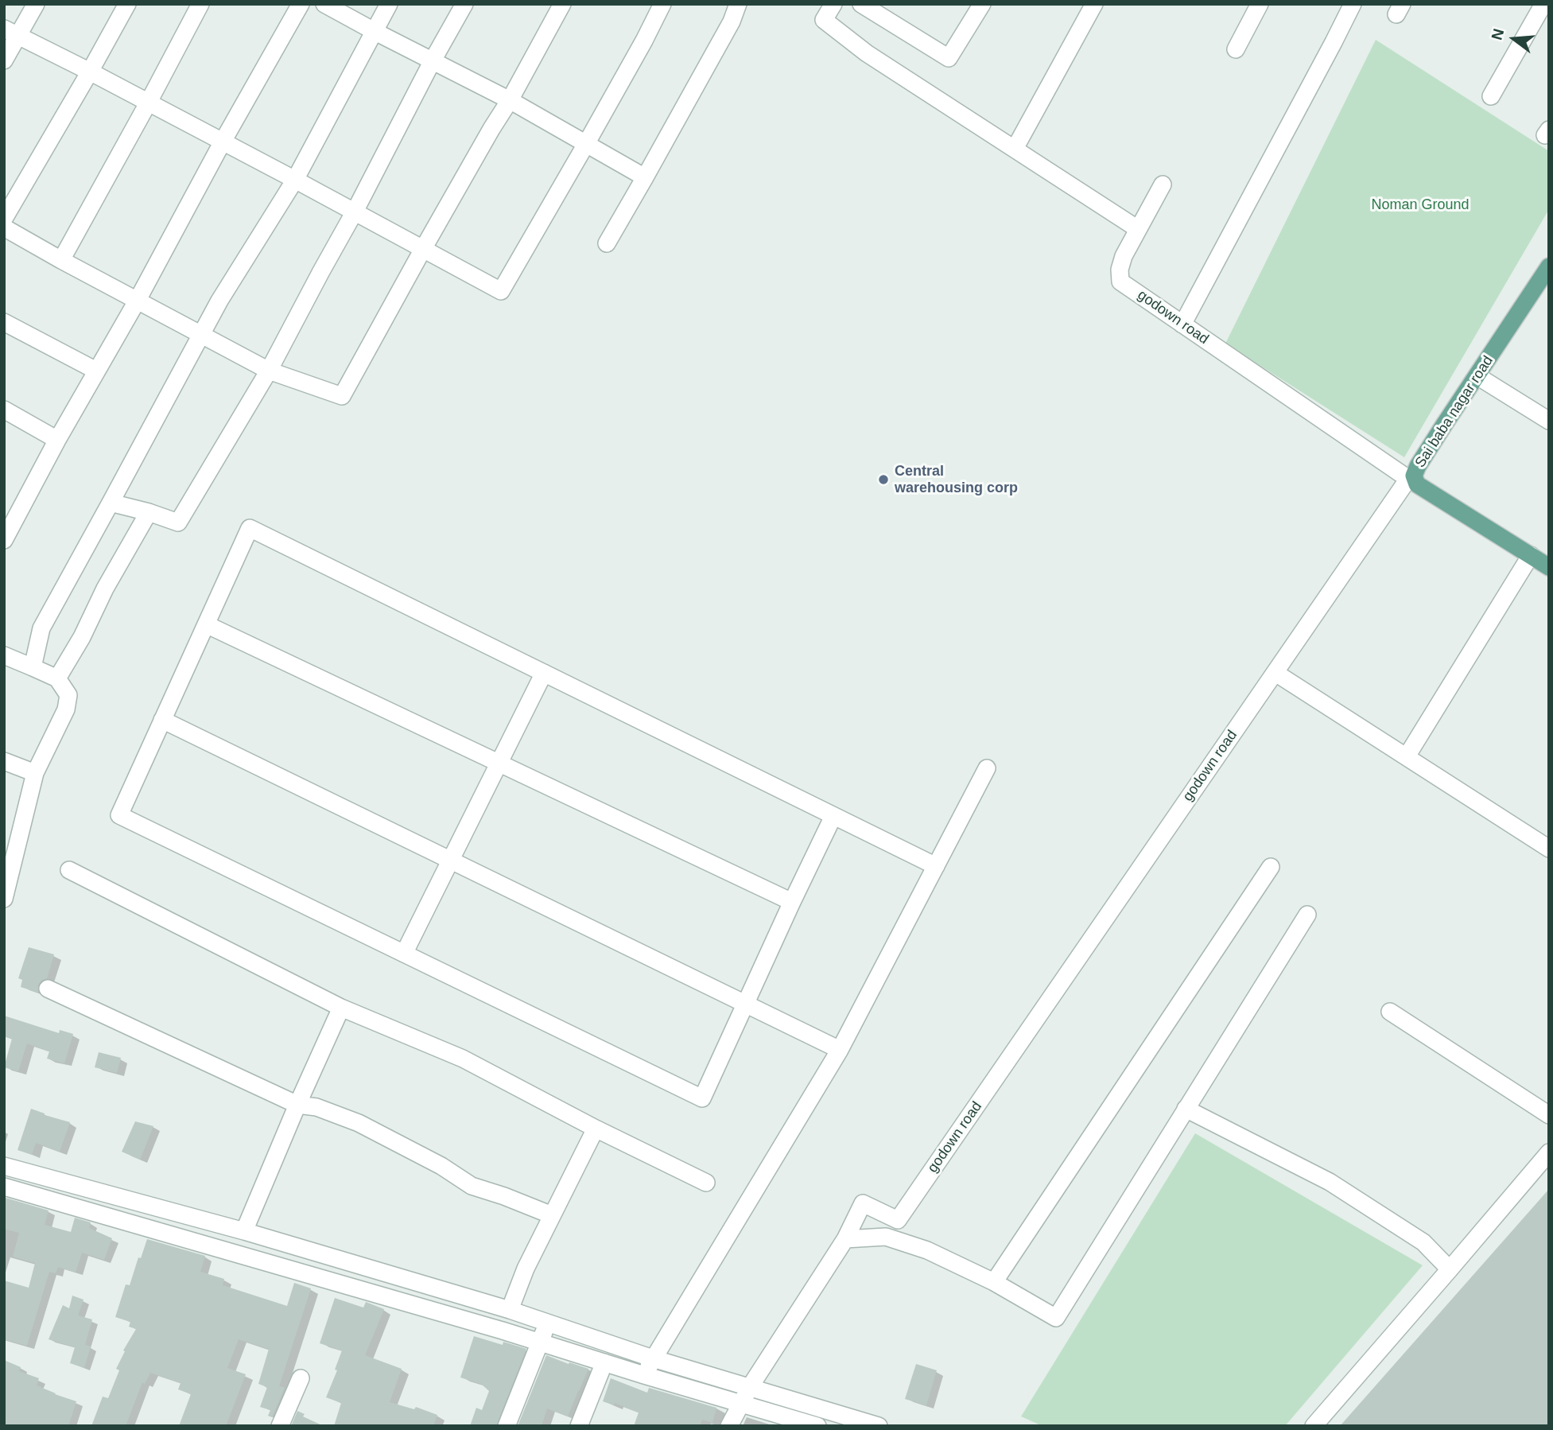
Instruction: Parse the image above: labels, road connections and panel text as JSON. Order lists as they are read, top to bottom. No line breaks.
{"streets":{"main road":["Sai baba nagar road"],"street":["godown road"]},"crossings":[["godown road","Sai baba nagar road"]],"parks":["Noman Ground"],"places":["Central warehousing corp"],"north":"left"}
